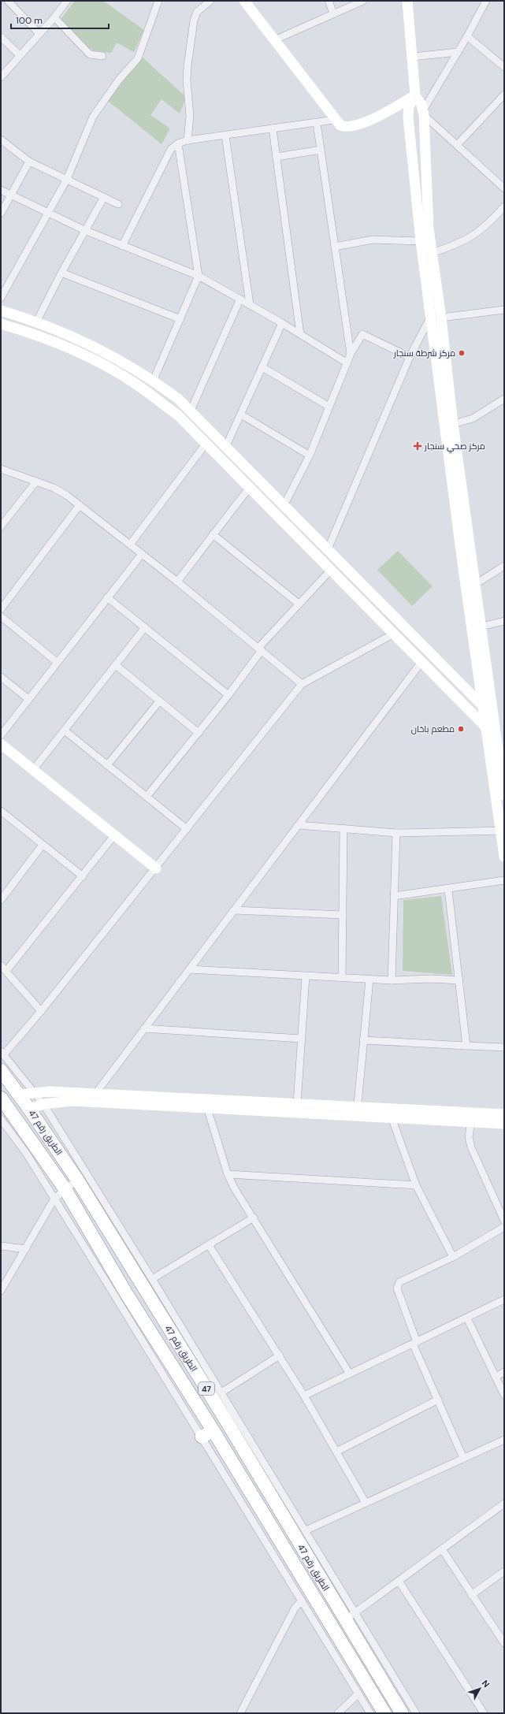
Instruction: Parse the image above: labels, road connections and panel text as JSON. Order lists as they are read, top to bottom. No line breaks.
{"streets":{"highway":["الطريق رقم 47","47"]},"places":{"other":["مركز شرطة سنجار","مطعم باخان"],"health":["مركز صحي سنجار"]},"scale_bar":"100 m","north":"top right"}
